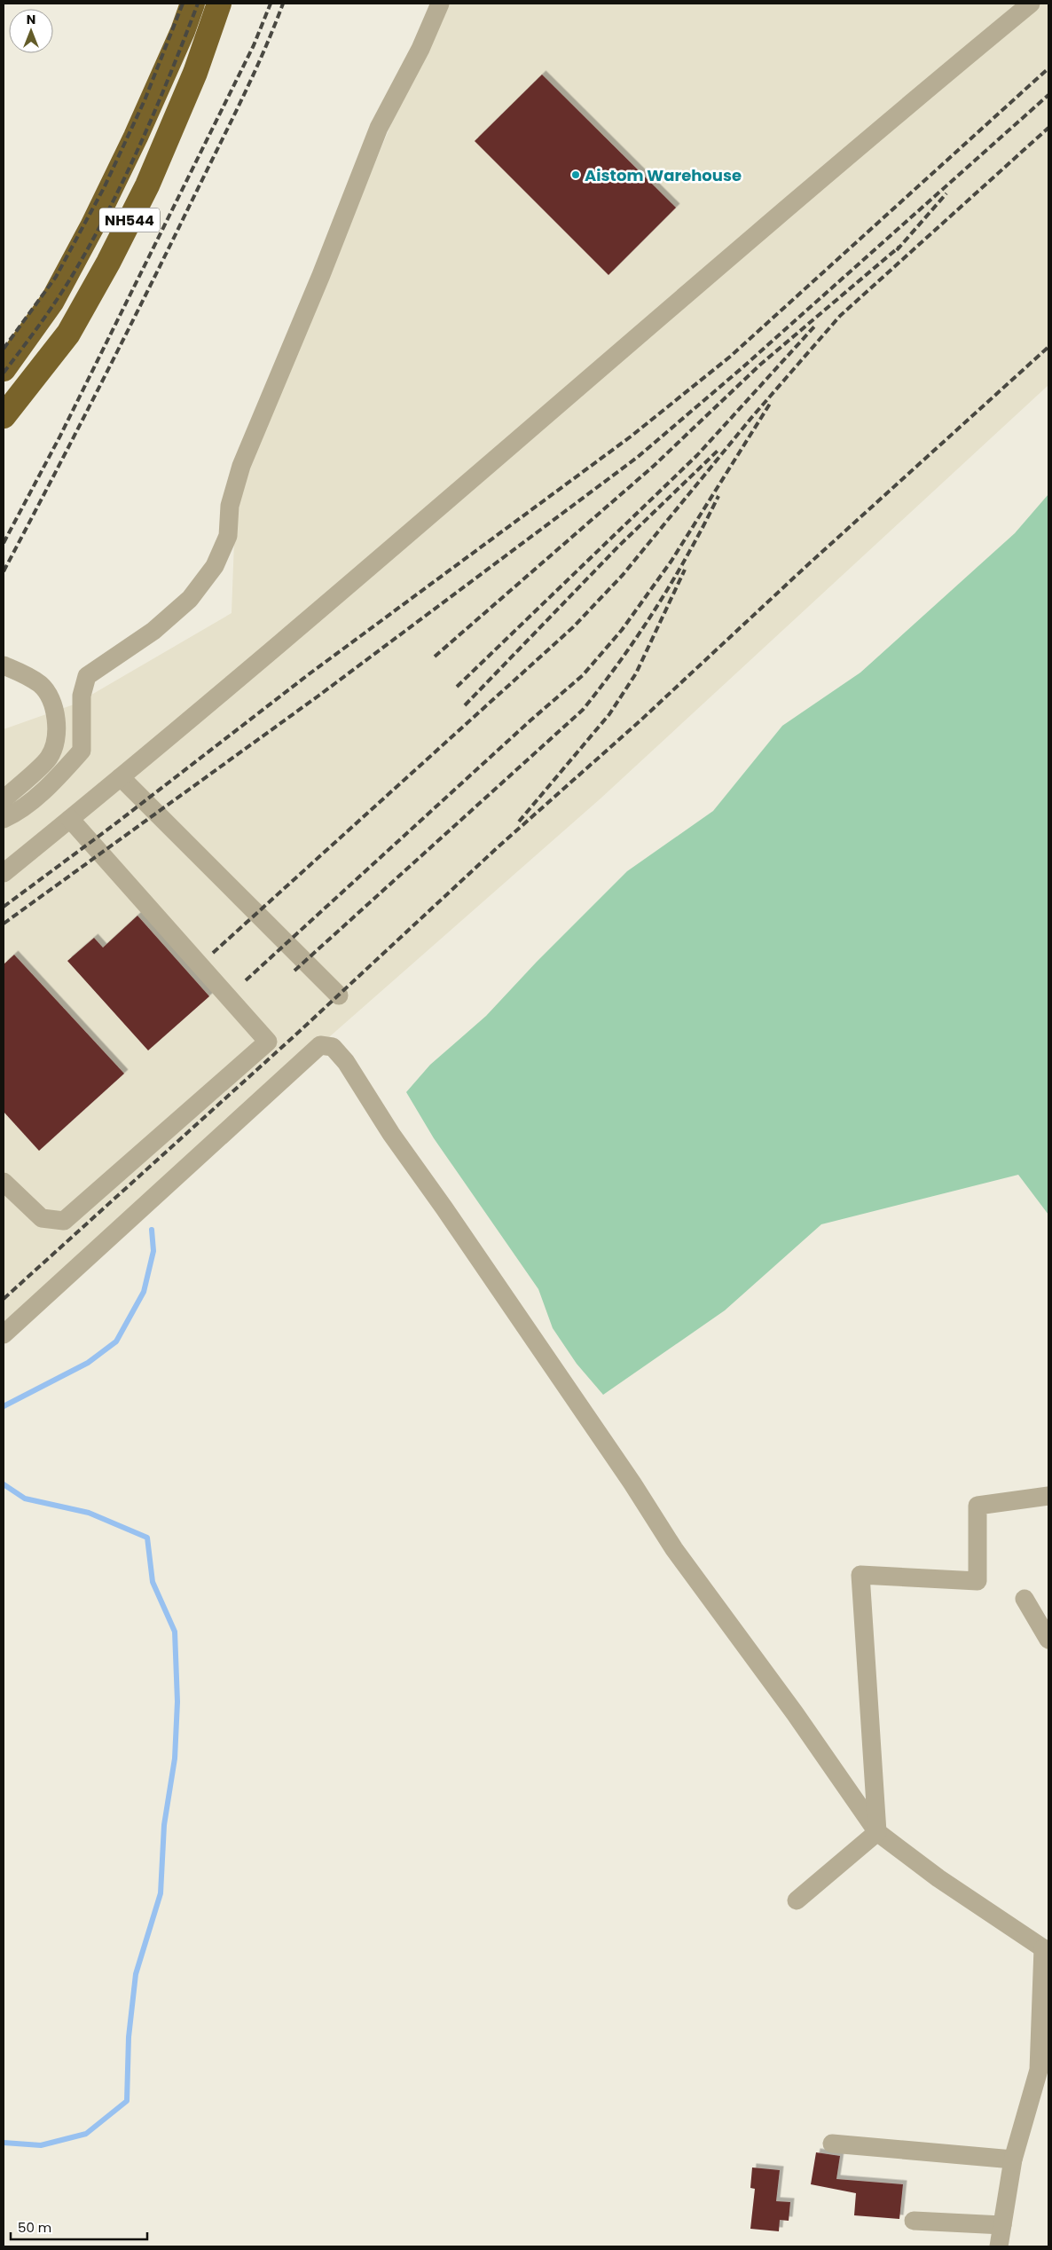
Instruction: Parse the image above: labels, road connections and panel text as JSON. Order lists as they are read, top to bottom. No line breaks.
{"streets":{"highway":["NH544"]},"places":["Aistom Warehouse"],"scale_bar":"50 m","north":"top"}
